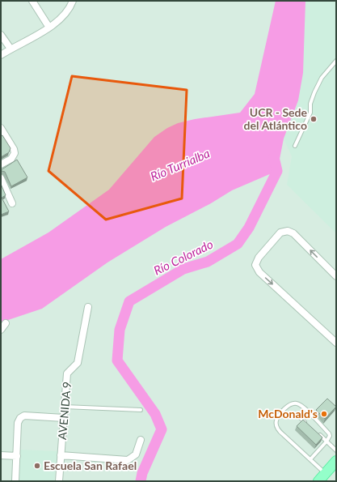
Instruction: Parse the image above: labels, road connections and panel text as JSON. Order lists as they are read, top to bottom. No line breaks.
{"streets":{"street":["AVENIDA 9"]},"water":["Río Turrialba","Río Colorado"],"places":["UCR - Sede del Atlántico","McDonald's","Escuela San Rafael"]}
